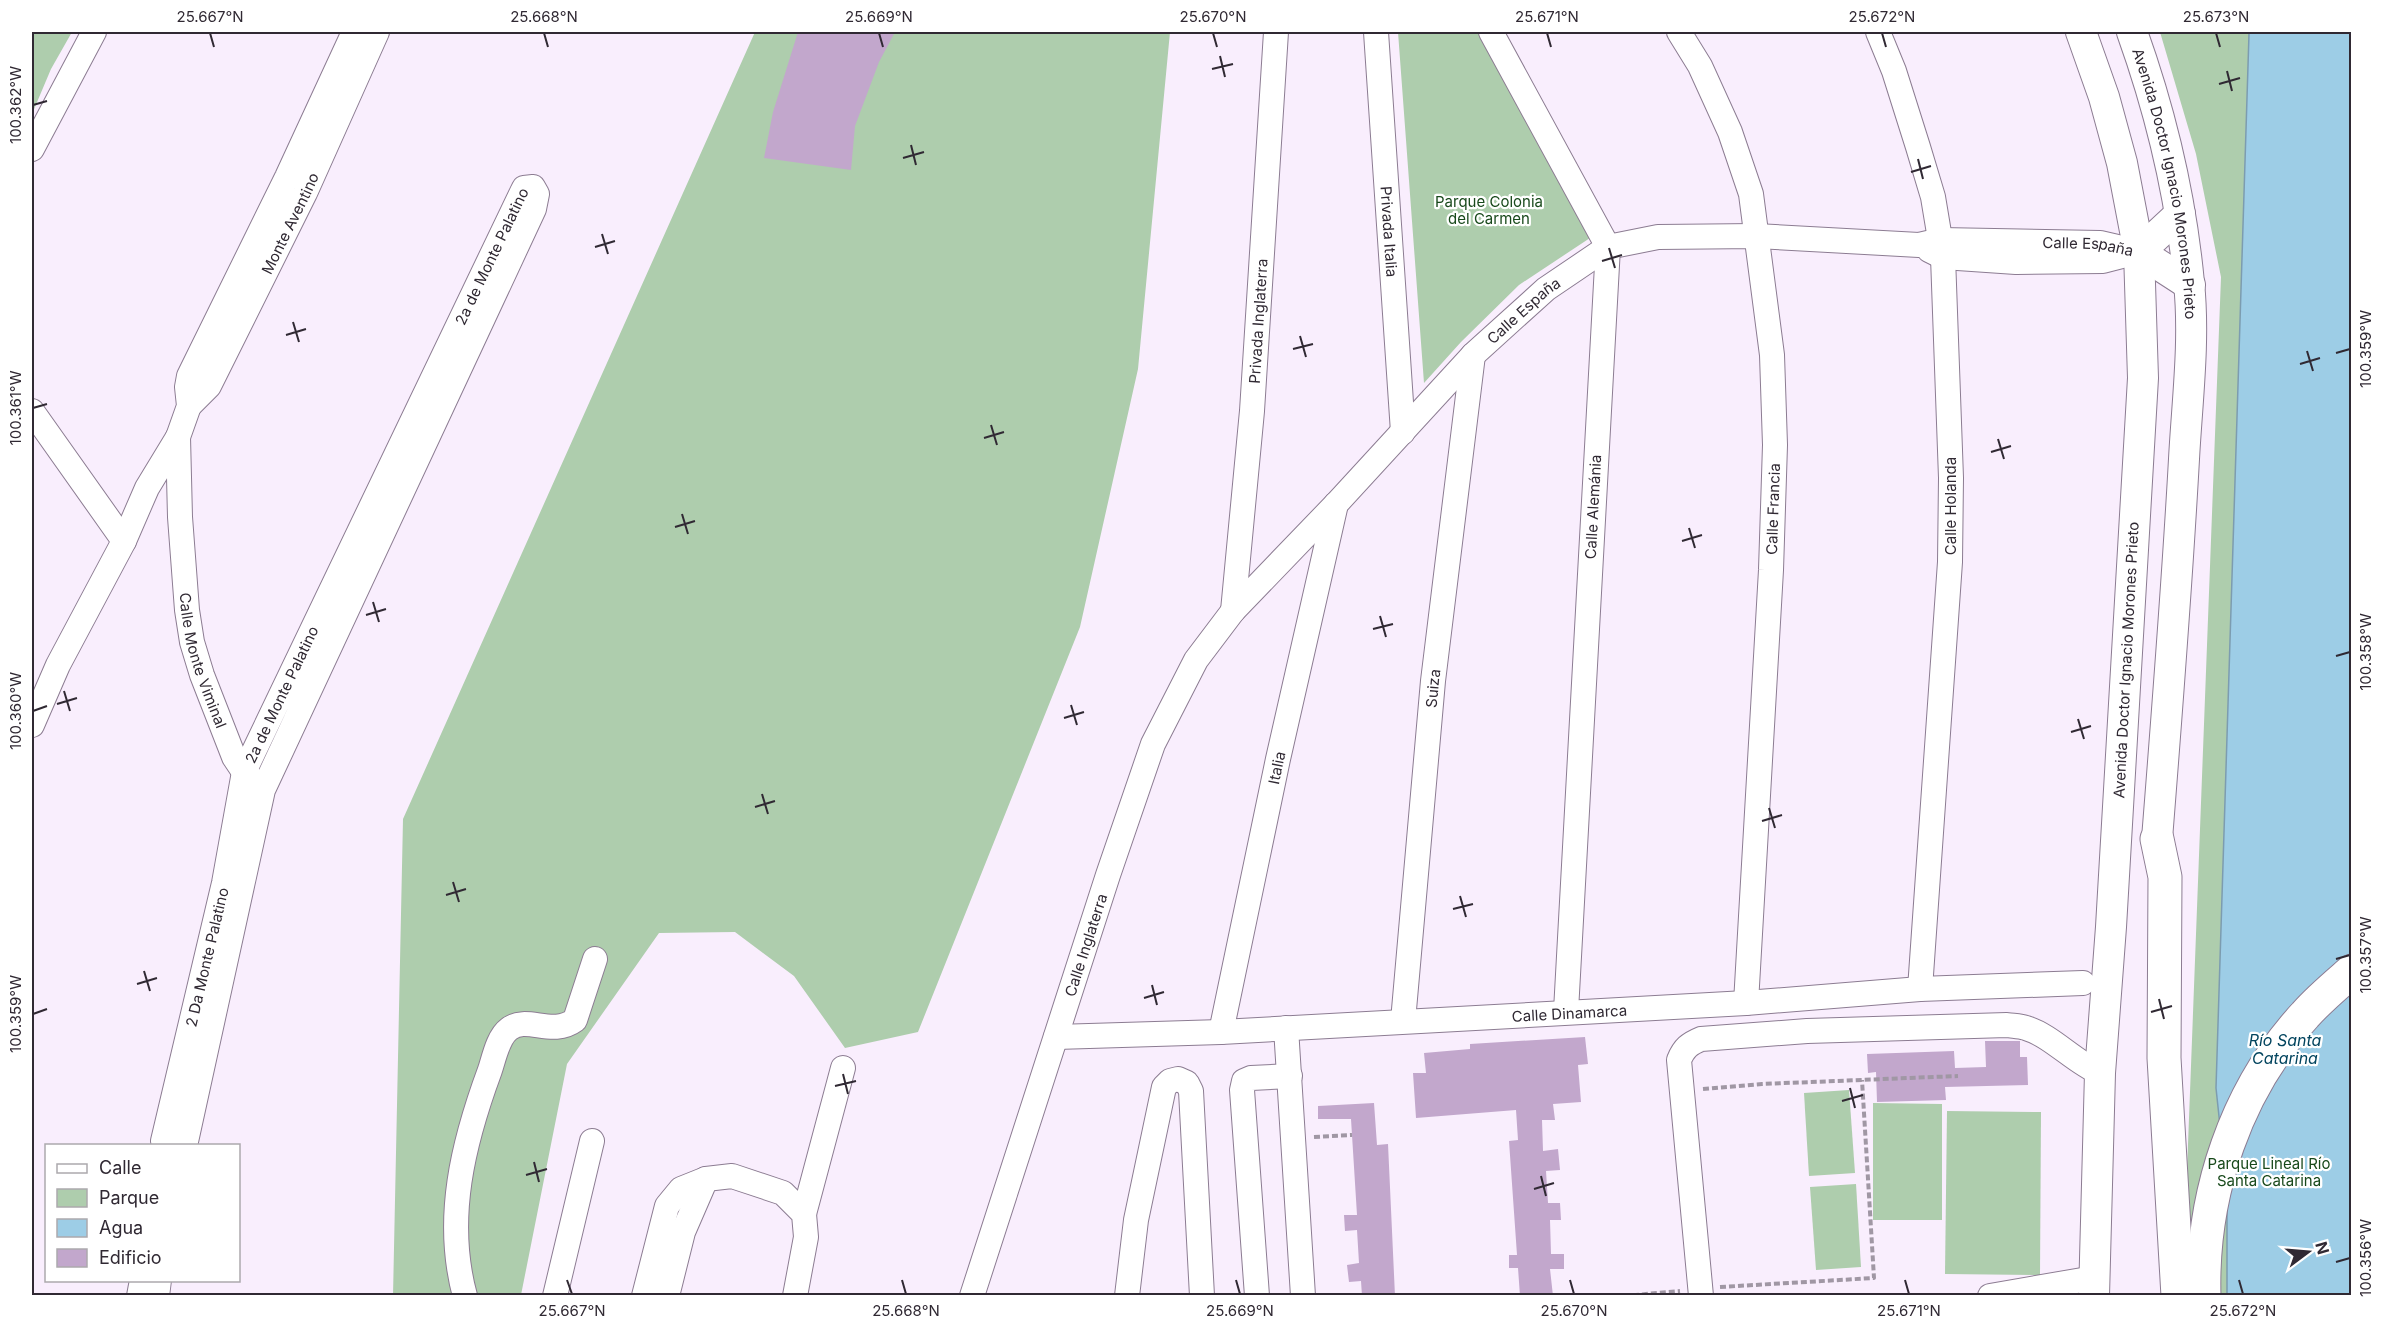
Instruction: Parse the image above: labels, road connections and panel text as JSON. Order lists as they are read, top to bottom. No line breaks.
{"streets":{"main road":["Avenida Doctor Ignacio Morones Prieto"],"street":["Monte Aventino","Privada Italia","Calle España","2a de Monte Palatino","Privada Inglaterra","Calle Holanda","Calle Alemánia","Calle Francia","Calle Monte Viminal","Suiza","Italia","Calle Inglaterra","2 Da Monte Palatino","Calle Dinamarca"]},"crossings":[["Avenida Doctor Ignacio Morones Prieto","Calle España"],["Monte Aventino","Calle Monte Viminal"],["Privada Italia","Calle España"],["Calle España","Privada Inglaterra"],["Calle España","Calle Holanda"],["Calle España","Calle Alemánia"],["Calle España","Calle Francia"],["Calle España","Suiza"],["Calle España","Italia"],["Calle España","Calle Inglaterra"],["2a de Monte Palatino","Calle Monte Viminal"],["2a de Monte Palatino","2 Da Monte Palatino"],["Privada Inglaterra","Calle Inglaterra"],["Calle Holanda","Calle Dinamarca"],["Calle Alemánia","Calle Dinamarca"],["Calle Francia","Calle Dinamarca"],["Calle Monte Viminal","2 Da Monte Palatino"],["Suiza","Calle Dinamarca"],["Italia","Calle Dinamarca"],["Calle Inglaterra","Calle Dinamarca"]],"water":["Río Santa Catarina"],"parks":["Parque Colonia del Carmen","Parque Lineal Río Santa Catarina"],"legend":["Calle","Parque","Agua","Edificio"],"north":"right","coordinates":["25.667°N","25.668°N","25.669°N","25.670°N","25.671°N","25.672°N","25.673°N","100.362°W","100.359°W","100.361°W","100.358°W","100.360°W","100.357°W","100.356°W"]}
